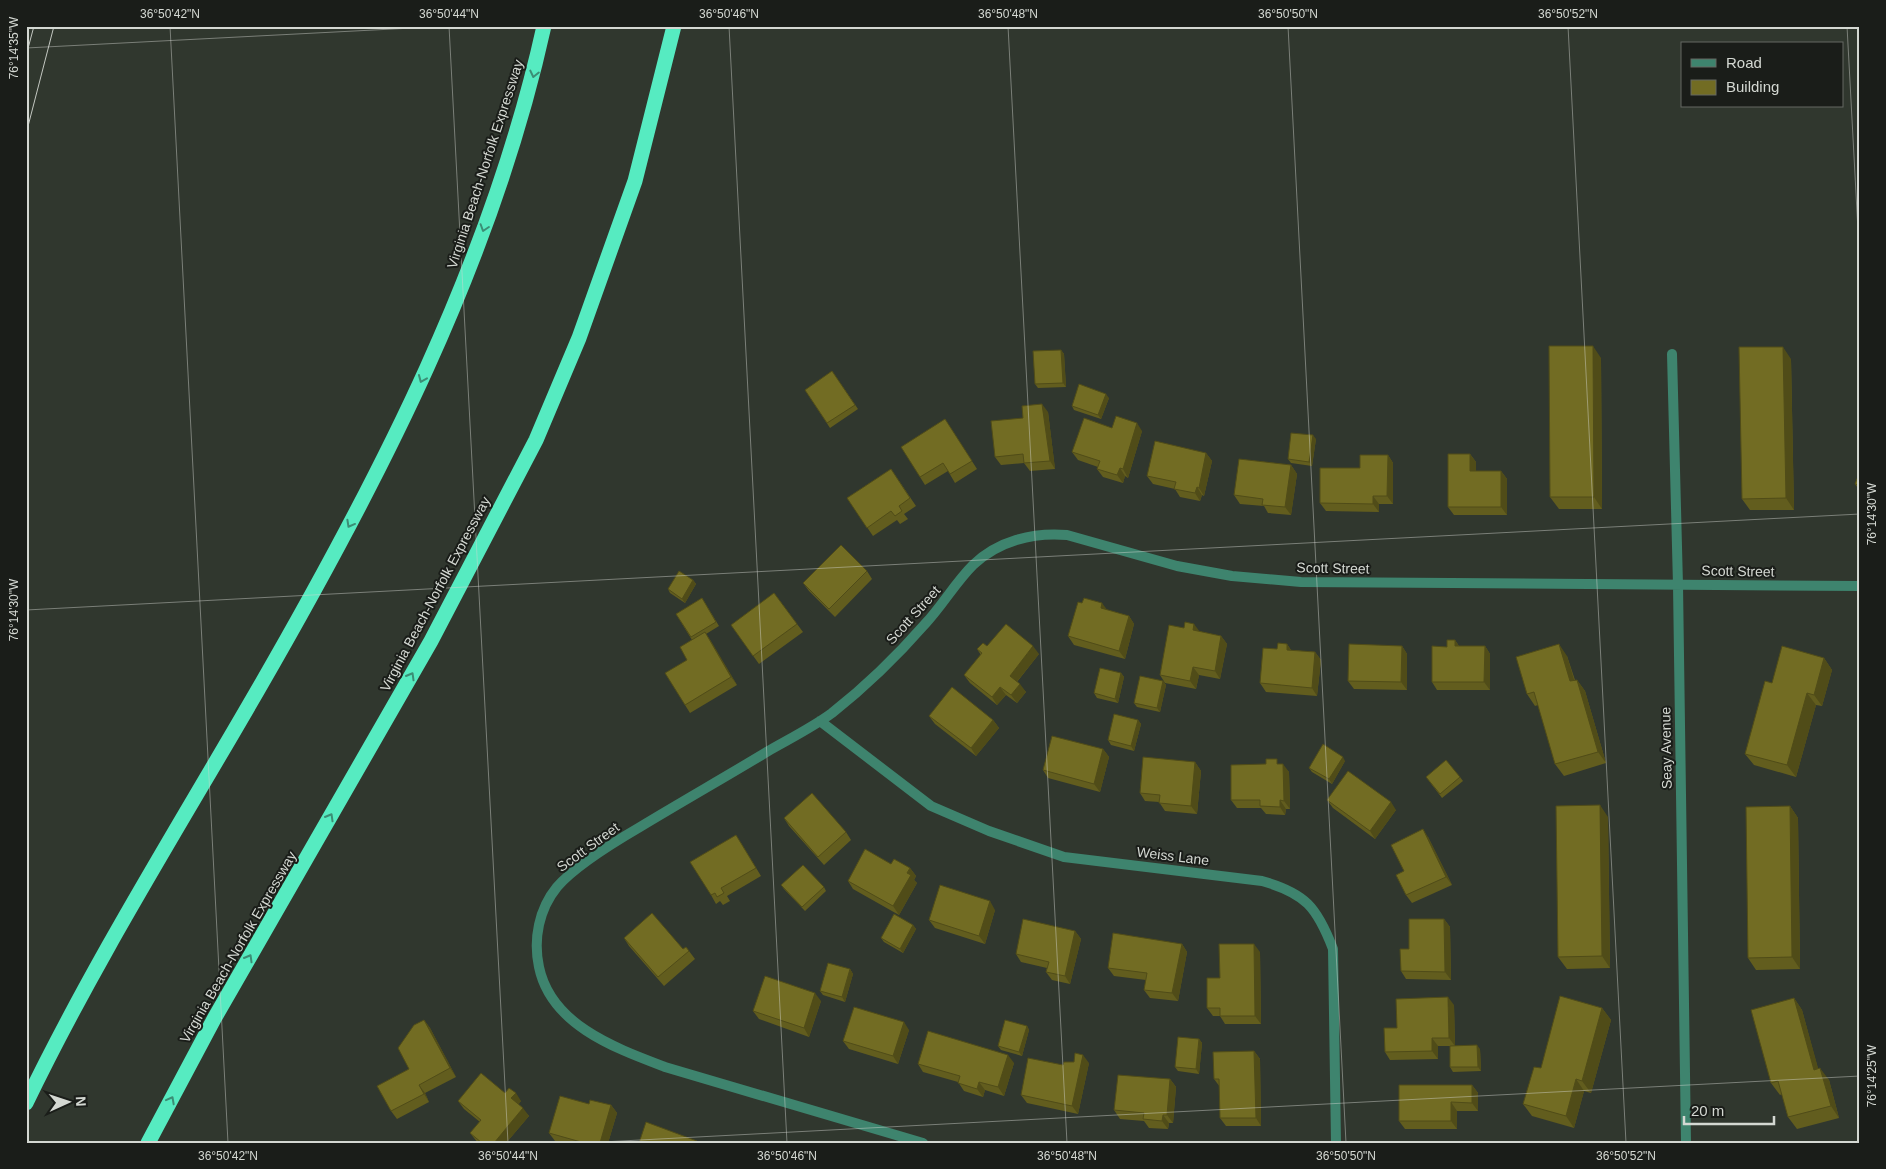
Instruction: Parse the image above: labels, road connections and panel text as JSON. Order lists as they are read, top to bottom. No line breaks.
{"streets":{"highway":["Virginia Beach-Norfolk Expressway"],"street":["Scott Street","Seay Avenue","Weiss Lane"]},"crossings":[["Scott Street","Seay Avenue"],["Scott Street","Weiss Lane"]],"legend":["Road","Building"],"scale_bar":"20 m","north":"right","coordinates":["36°50'42\"N","36°50'44\"N","36°50'46\"N","36°50'48\"N","36°50'50\"N","36°50'52\"N","76°14'35\"W","76°14'30\"W","76°14'25\"W"]}
